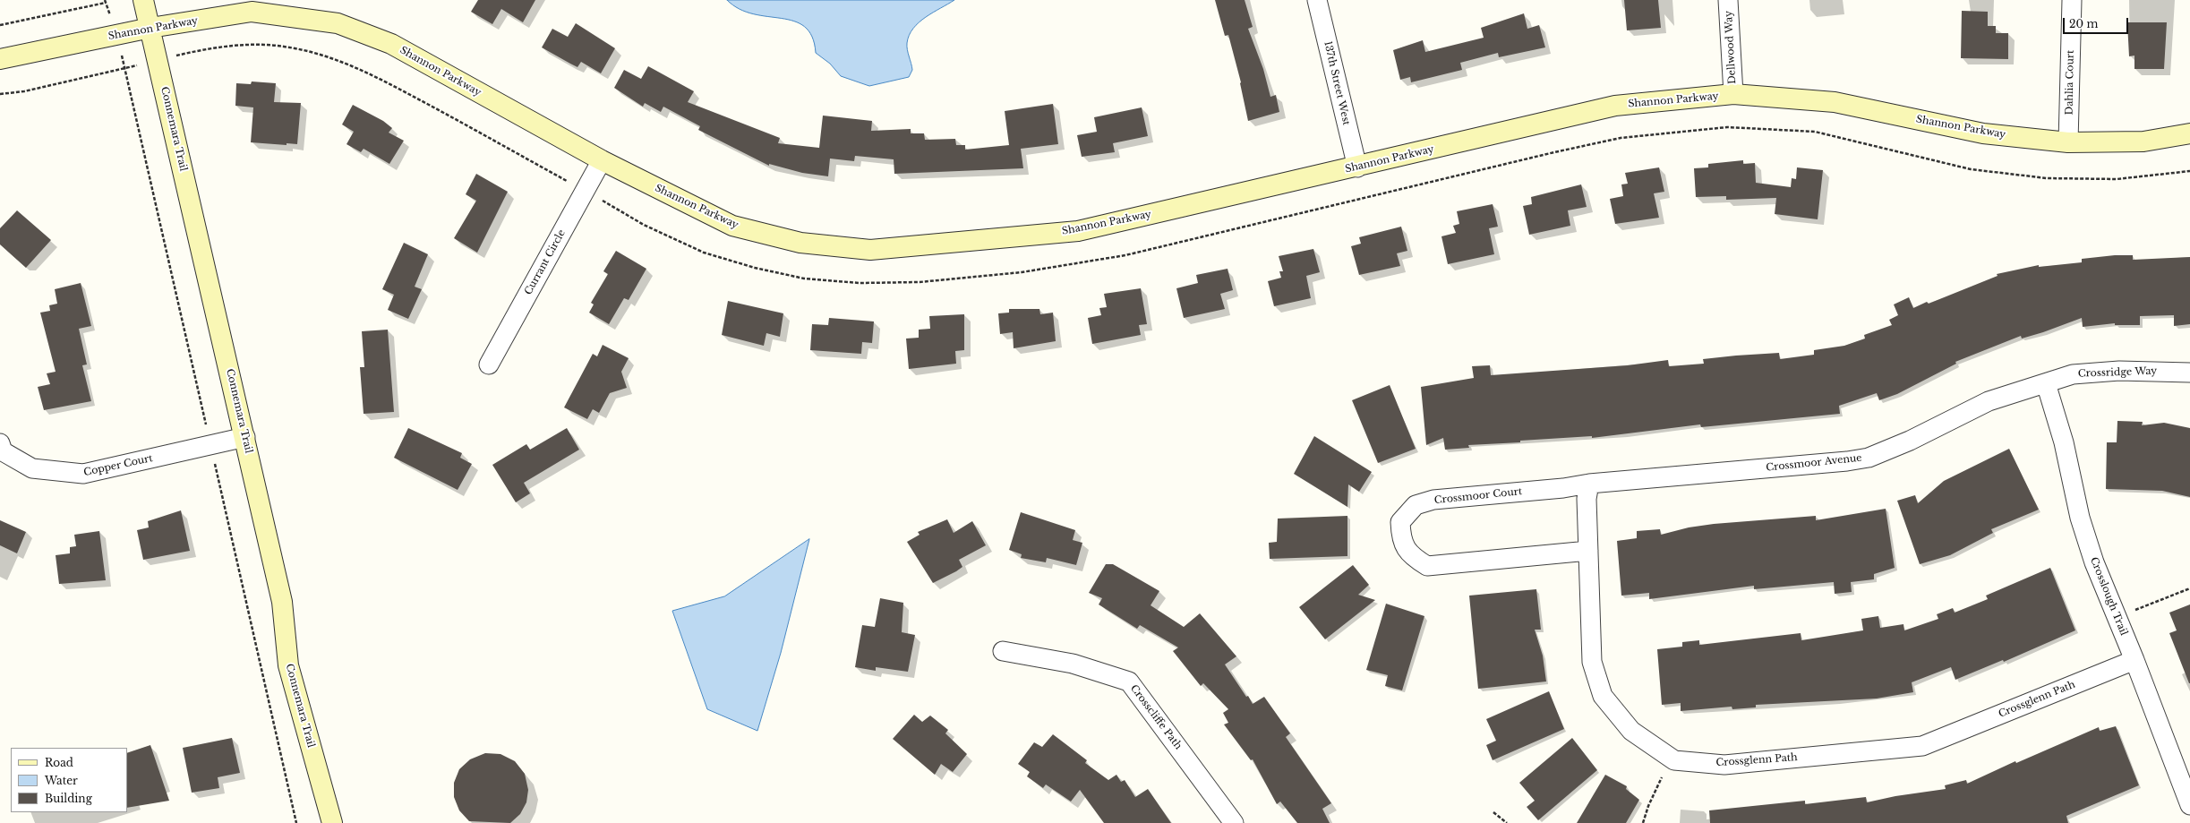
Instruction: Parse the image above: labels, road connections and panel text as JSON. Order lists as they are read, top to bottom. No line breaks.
{"streets":{"street":["Shannon Parkway","Dellwood Way","Dahlia Court","137th Street West","Connemara Trail","Currant Circle","Crossridge Way","Crossmoor Avenue","Copper Court","Crossmoor Court","Crosslough Trail","Crossglenn Path","Crosscliffe Path"]},"crossings":[["Shannon Parkway","Dellwood Way"],["Shannon Parkway","Dahlia Court"],["Shannon Parkway","137th Street West"],["Shannon Parkway","Connemara Trail"],["Shannon Parkway","Currant Circle"],["Connemara Trail","Copper Court"],["Crossridge Way","Crossmoor Avenue"],["Crossridge Way","Crosslough Trail"],["Crossmoor Avenue","Crossmoor Court"],["Crossmoor Avenue","Crosslough Trail"],["Crossmoor Avenue","Crossglenn Path"],["Crossmoor Court","Crossglenn Path"],["Crosslough Trail","Crossglenn Path"]],"legend":["Road","Water","Building"],"scale_bar":"20 m"}
